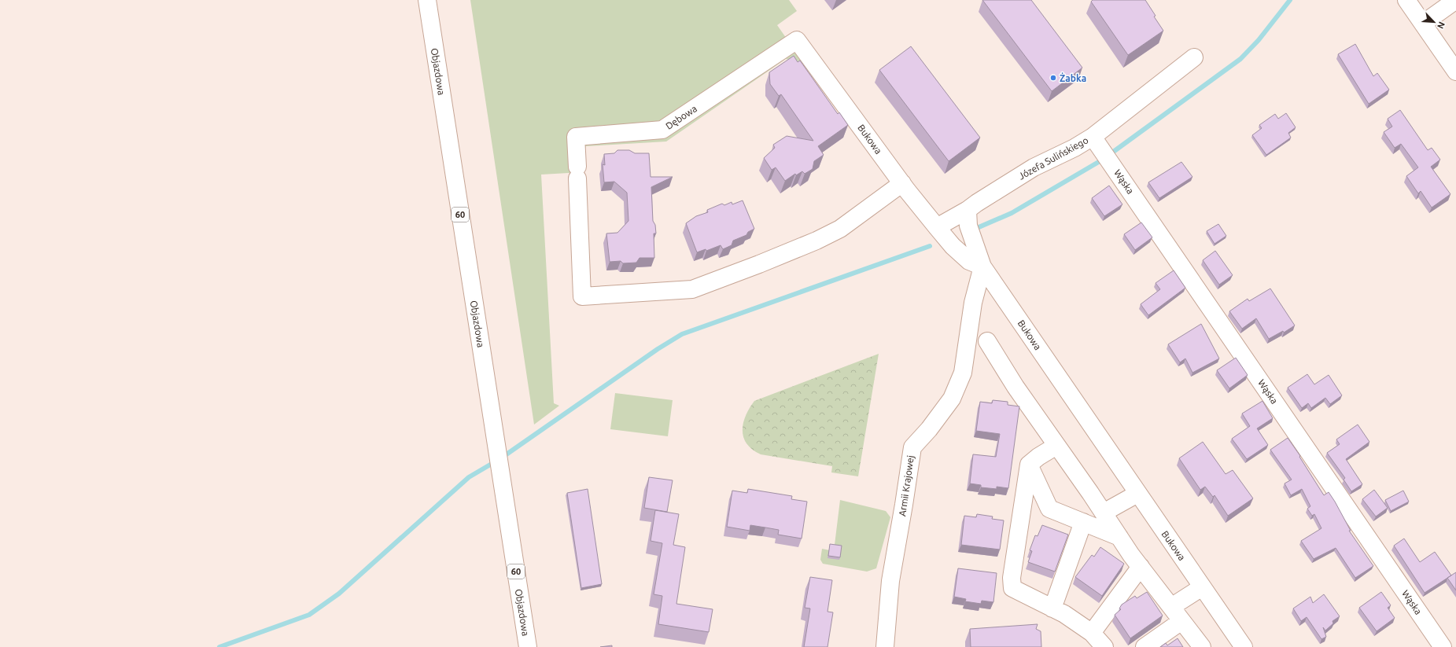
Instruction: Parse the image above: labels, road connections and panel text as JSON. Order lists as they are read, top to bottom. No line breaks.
{"streets":{"street":["Objazdowa","Dębowa","Bukowa","Józefa Sulińskiego","Wąska","60","Armii Krajowej"]},"crossings":[["Dębowa","Bukowa"],["Bukowa","Józefa Sulińskiego"],["Bukowa","Armii Krajowej"],["Józefa Sulińskiego","Wąska"]],"places":["Żabka"],"north":"bottom right"}
